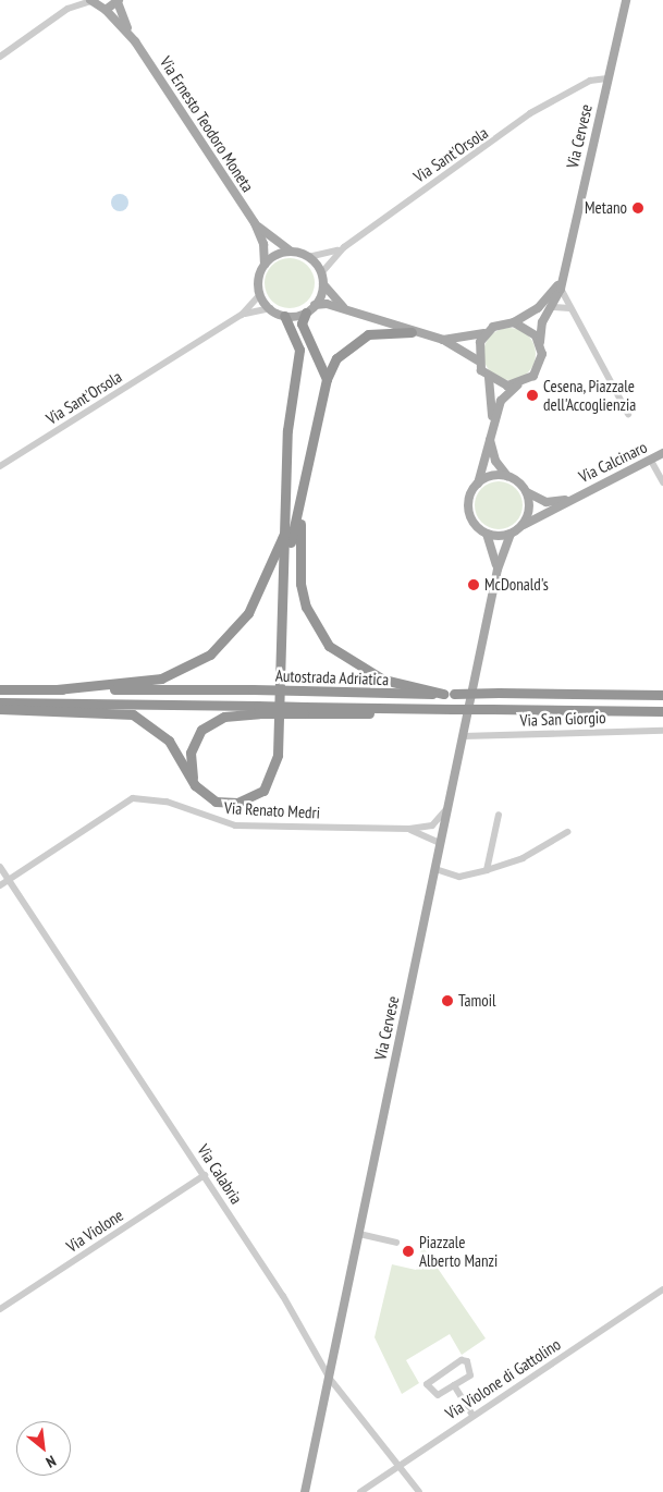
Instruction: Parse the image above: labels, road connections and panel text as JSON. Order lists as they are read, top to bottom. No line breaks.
{"streets":{"highway":["Autostrada Adriatica"],"main road":["Via Ernesto Teodoro Moneta","Via Cervese","Via Calcinaro"],"street":["Via Sant'Orsola","Via San Giorgio","Via Renato Medri","Via Calabria","Via Violone","Via Violone di Gattolino"]},"crossings":[["Via Ernesto Teodoro Moneta","Via Sant'Orsola"],["Via Cervese","Via Sant'Orsola"],["Via Cervese","Via Calcinaro"],["Via Cervese","Via San Giorgio"],["Via Cervese","Via Renato Medri"],["Via Cervese","Via Calabria"],["Via Renato Medri","Via Calabria"],["Via Calabria","Via Violone"],["Via Calabria","Via Violone di Gattolino"]],"places":["Metano","Cesena, Piazzale dell'Accoglienzia","McDonald's","Tamoil","Piazzale Alberto Manzi"],"north":"bottom right"}
